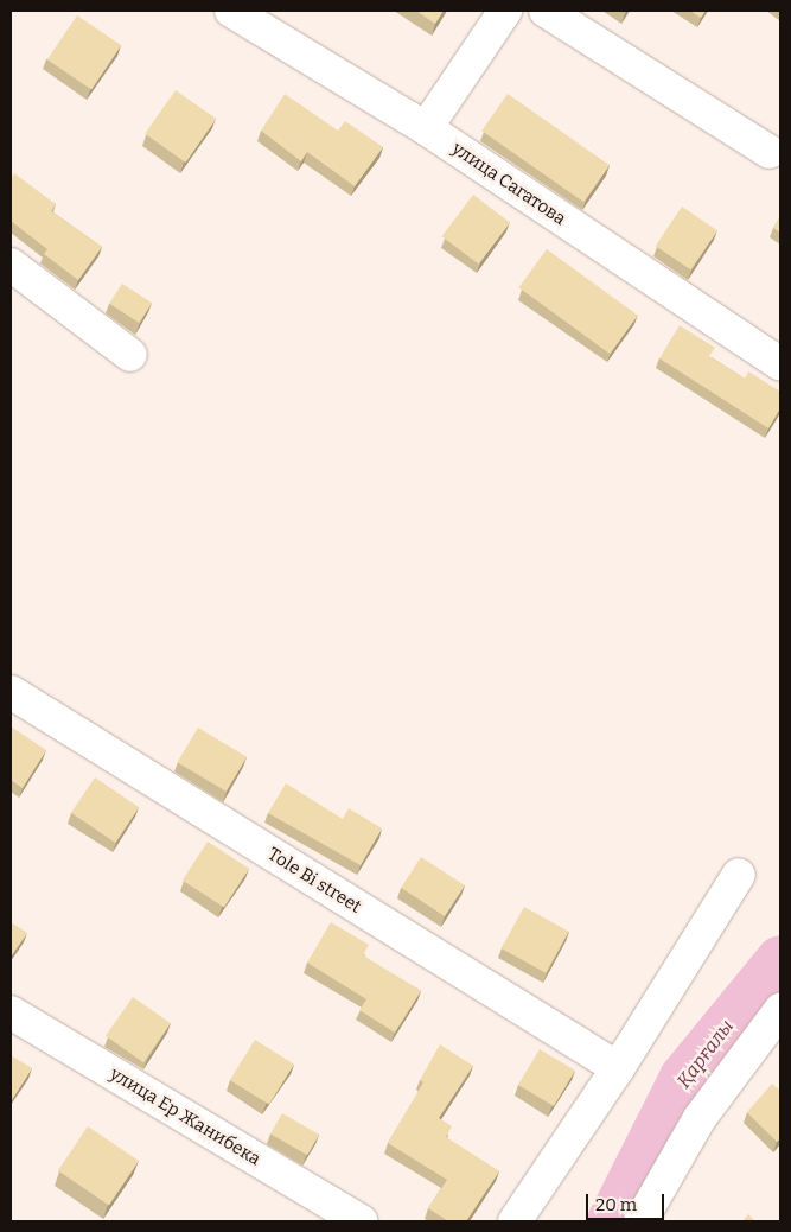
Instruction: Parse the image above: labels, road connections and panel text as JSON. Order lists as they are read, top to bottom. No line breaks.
{"streets":{"street":["улица Сагатова","Tole Bi street","улица Ер Жанибека"]},"water":["Қарғалы"],"scale_bar":"20 m"}
